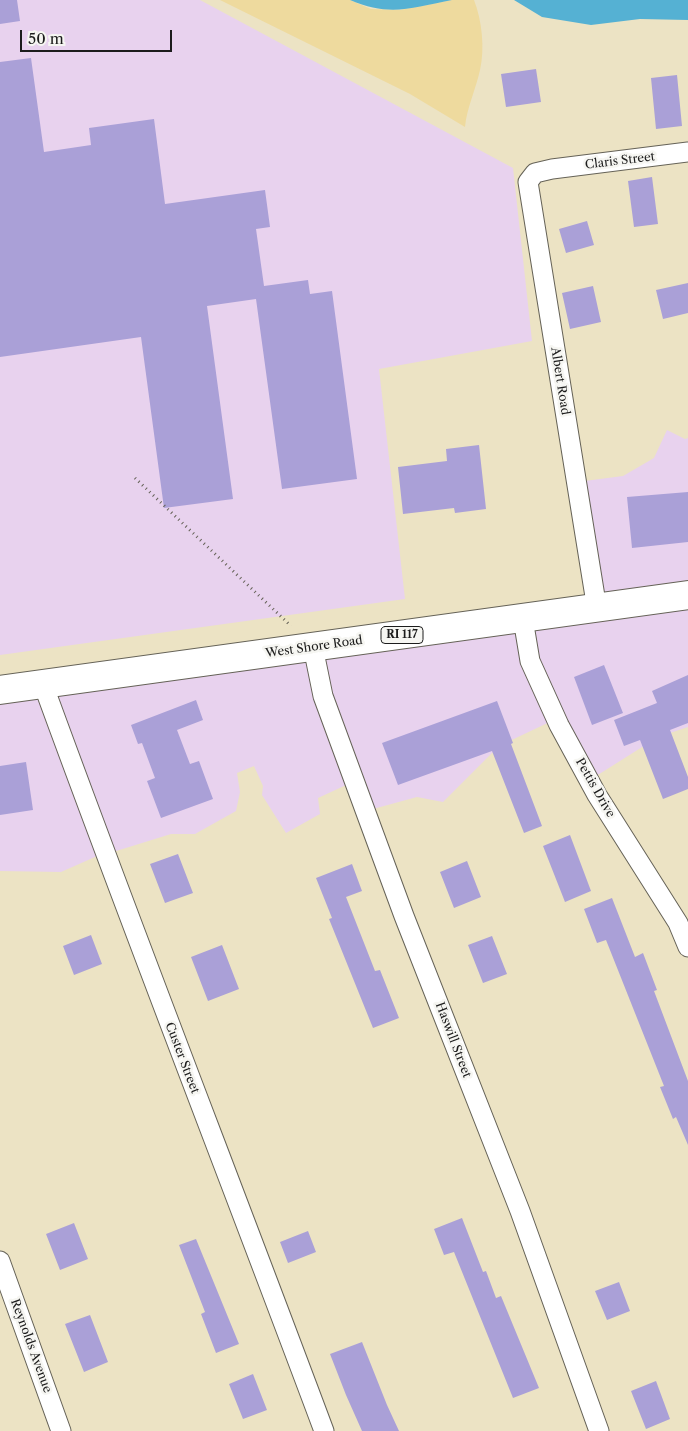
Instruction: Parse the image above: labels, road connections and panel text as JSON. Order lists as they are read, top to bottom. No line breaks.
{"streets":{"main road":["RI 117","West Shore Road"],"street":["Claris Street","Albert Road","Pettis Drive","Haswill Street","Custer Street","Reynolds Avenue"]},"crossings":[["Claris Street","Albert Road"],["Albert Road","West Shore Road"],["West Shore Road","Pettis Drive"],["West Shore Road","Haswill Street"],["West Shore Road","Custer Street"]],"scale_bar":"50 m"}
